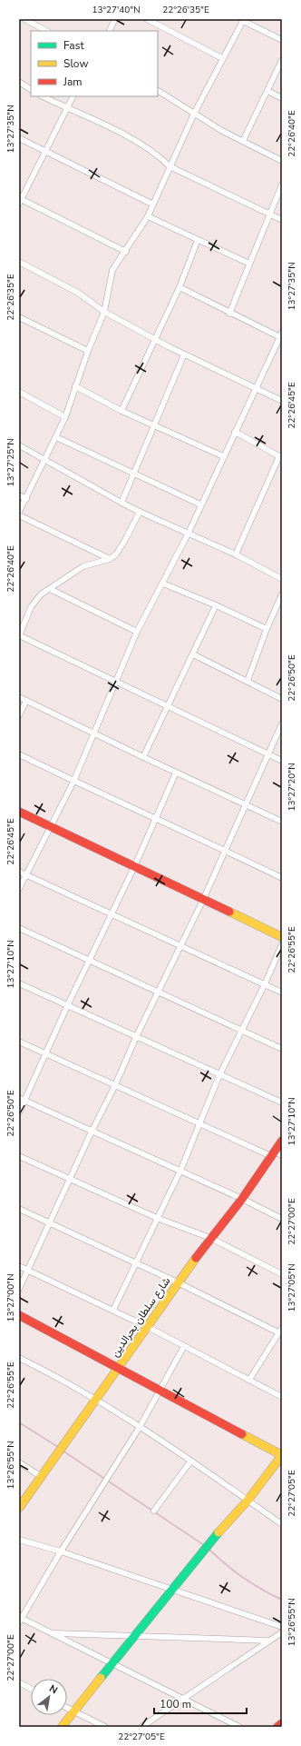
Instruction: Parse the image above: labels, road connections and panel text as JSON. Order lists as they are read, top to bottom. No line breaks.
{"streets":{"street":["شارع سلطان بحرالدين"]},"legend":["Fast","Slow","Jam"],"scale_bar":"100 m","north":"top right","coordinates":["13°27'40\"N","22°26'35\"E","13°27'35\"N","22°26'40\"E","22°26'45\"E","13°27'25\"N","22°26'50\"E","13°27'20\"N","22°26'55\"E","13°27'10\"N","22°27'00\"E","13°27'05\"N","13°27'00\"N","13°26'55\"N","22°27'05\"E"]}
